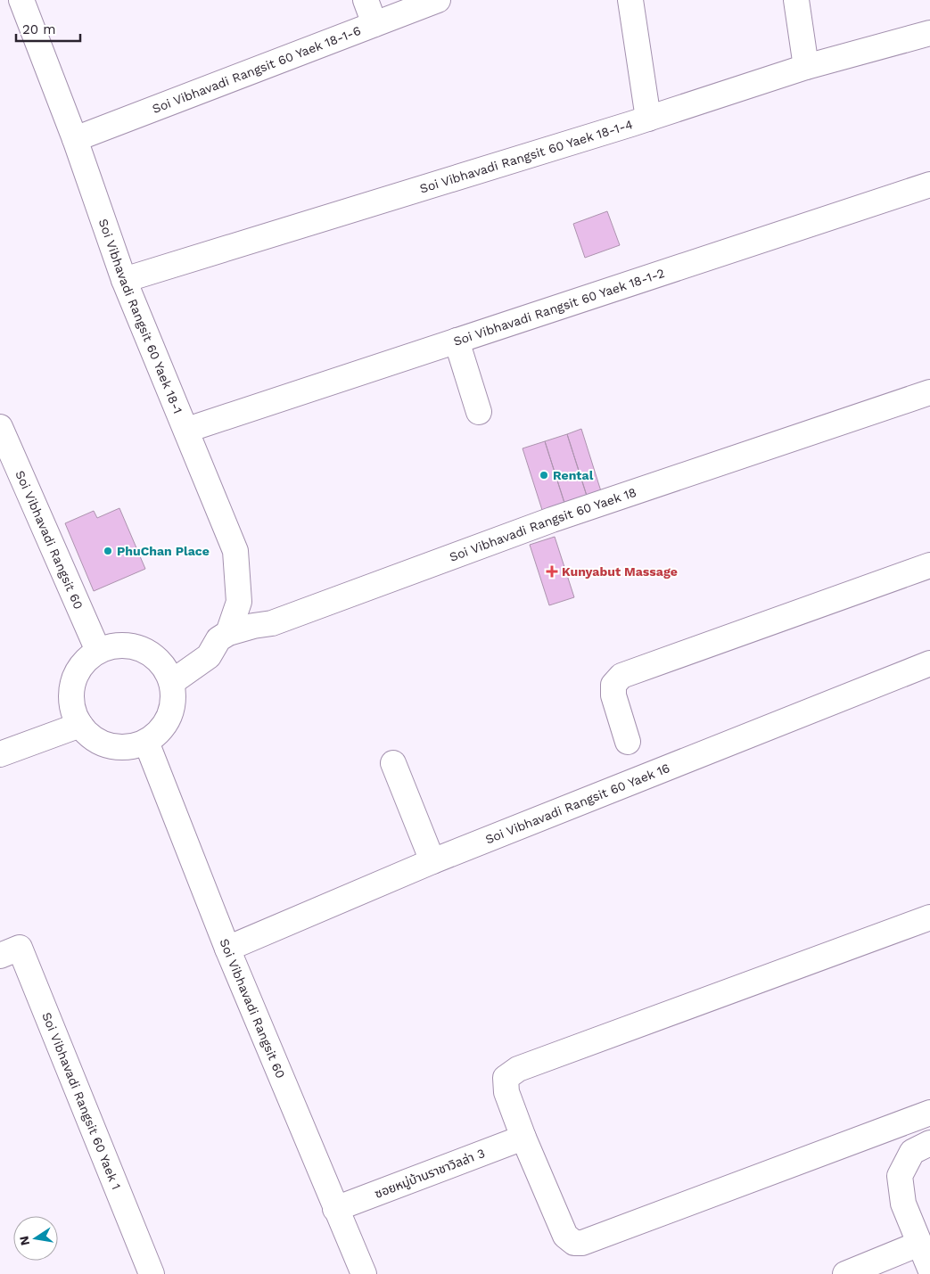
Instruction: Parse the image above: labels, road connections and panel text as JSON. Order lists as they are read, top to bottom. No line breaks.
{"streets":{"street":["Soi Vibhavadi Rangsit 60 Yaek 18-1-6","Soi Vibhavadi Rangsit 60 Yaek 18-1-4","Soi Vibhavadi Rangsit 60 Yaek 18-1-2","Soi Vibhavadi Rangsit 60 Yaek 18-1","Soi Vibhavadi Rangsit 60 Yaek 18","Soi Vibhavadi Rangsit 60","Soi Vibhavadi Rangsit 60 Yaek 16","Soi Vibhavadi Rangsit 60 Yaek 1","ซอยหมู่บ้านราชาวิลล่า 3"]},"crossings":[["Soi Vibhavadi Rangsit 60 Yaek 18-1-6","Soi Vibhavadi Rangsit 60 Yaek 18-1"],["Soi Vibhavadi Rangsit 60 Yaek 18-1-4","Soi Vibhavadi Rangsit 60 Yaek 18-1"],["Soi Vibhavadi Rangsit 60 Yaek 18-1-2","Soi Vibhavadi Rangsit 60 Yaek 18-1"],["Soi Vibhavadi Rangsit 60 Yaek 18-1","Soi Vibhavadi Rangsit 60 Yaek 18"],["Soi Vibhavadi Rangsit 60 Yaek 18","Soi Vibhavadi Rangsit 60"],["Soi Vibhavadi Rangsit 60","Soi Vibhavadi Rangsit 60 Yaek 16"],["Soi Vibhavadi Rangsit 60","ซอยหมู่บ้านราชาวิลล่า 3"]],"places":{"other":["Rental","PhuChan Place"],"health":["Kunyabut Massage"]},"scale_bar":"20 m","north":"left"}
